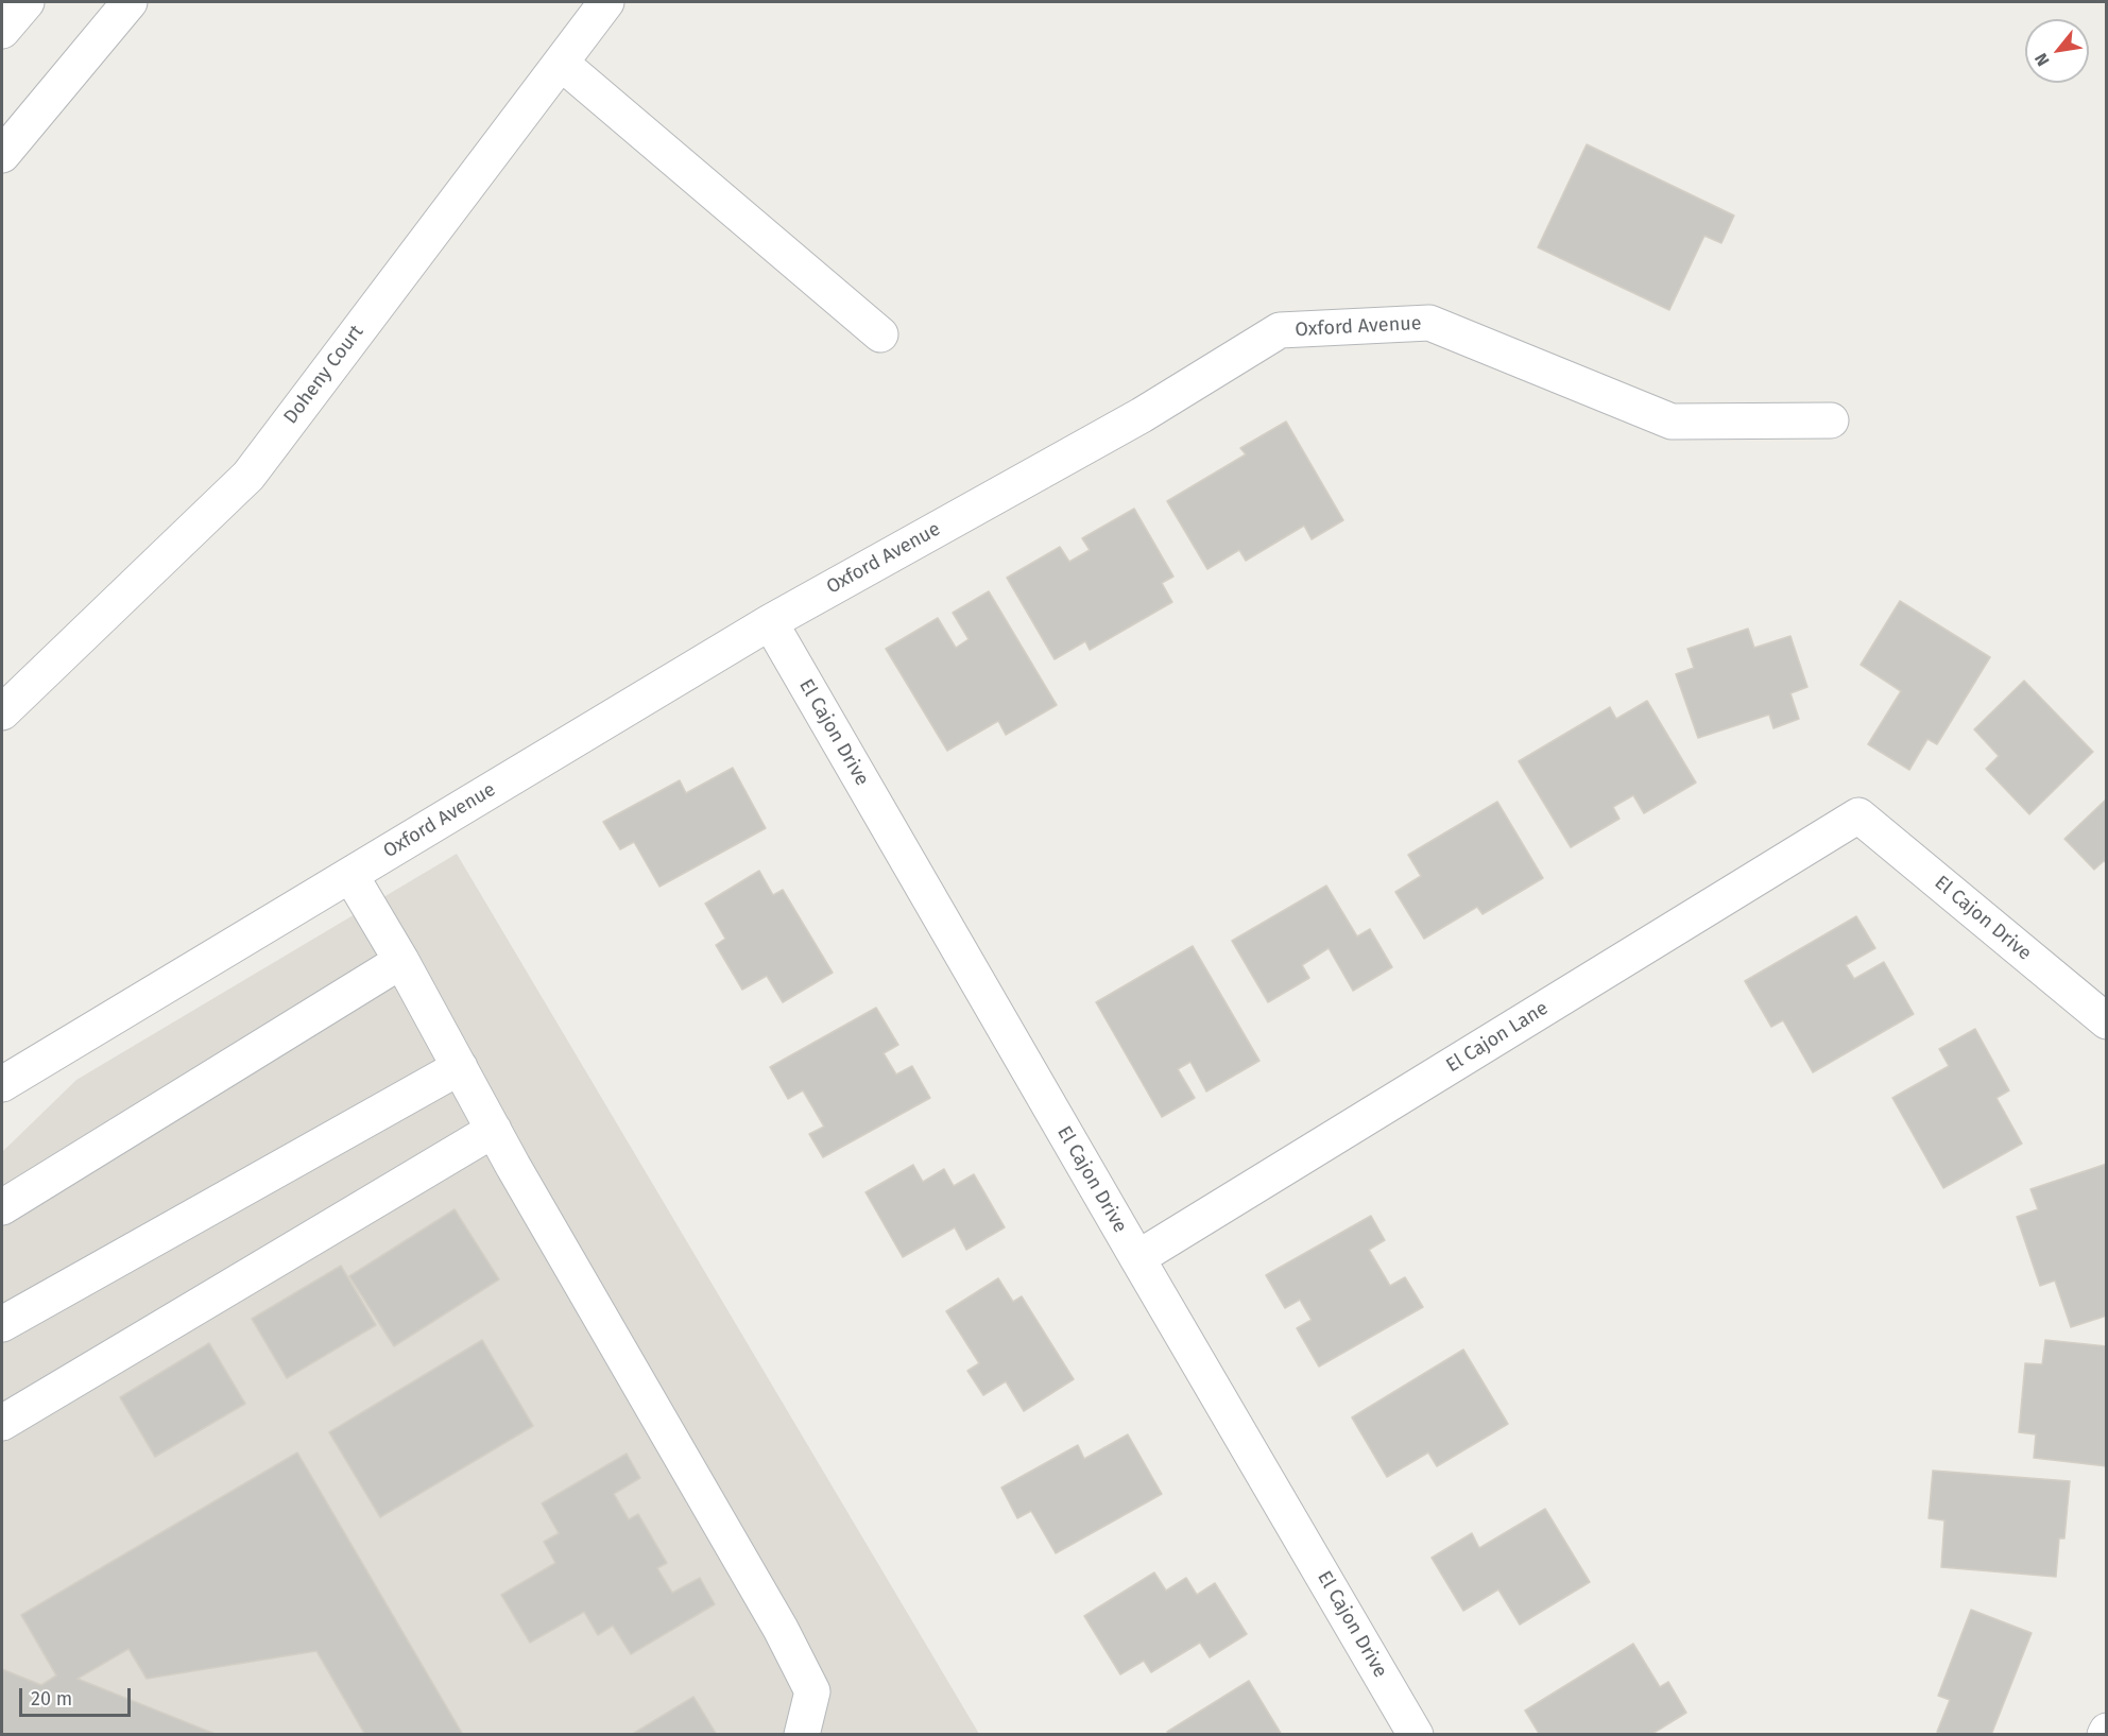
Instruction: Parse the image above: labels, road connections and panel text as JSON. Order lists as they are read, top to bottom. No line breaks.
{"streets":{"street":["Oxford Avenue","Doheny Court","El Cajon Drive","El Cajon Lane"]},"crossings":[["Oxford Avenue","El Cajon Drive"],["El Cajon Drive","El Cajon Lane"]],"scale_bar":"20 m","north":"bottom left"}
